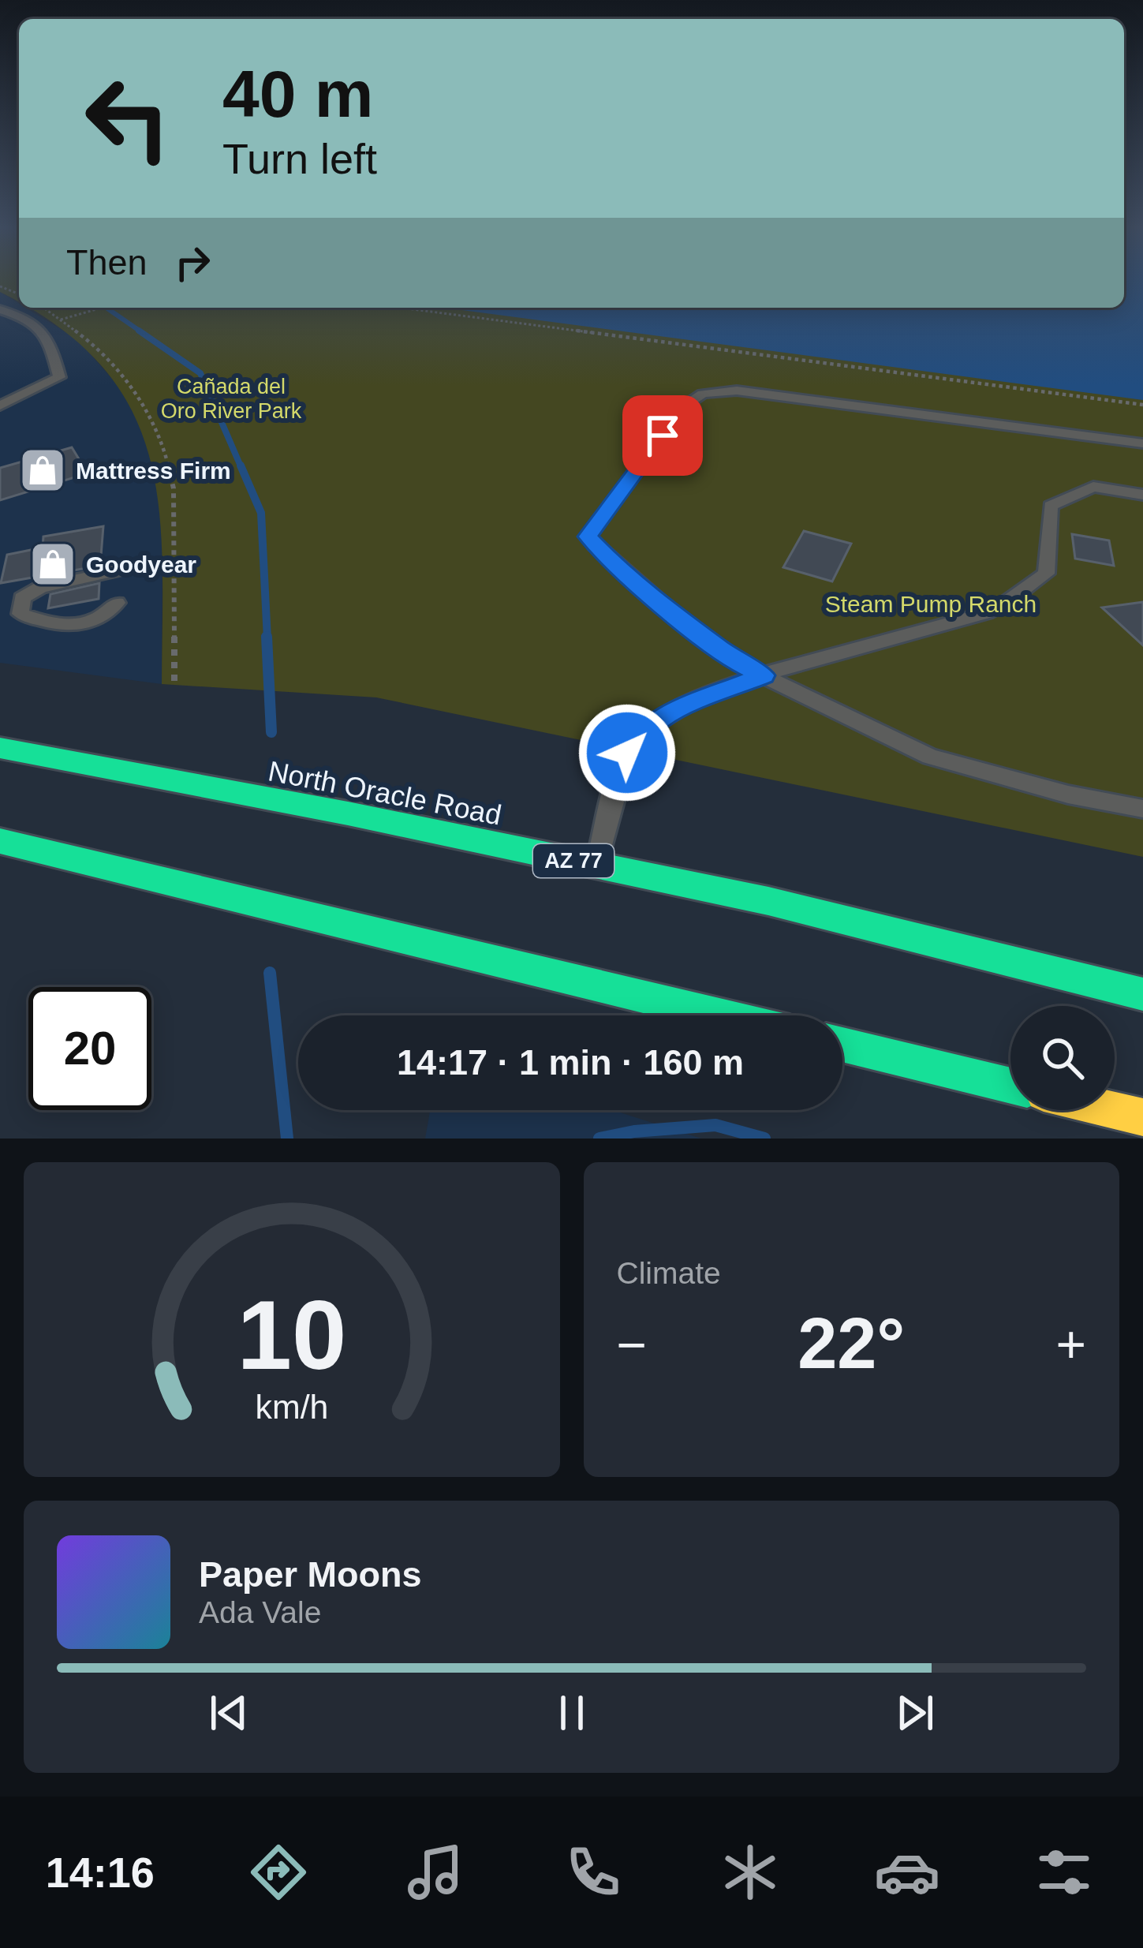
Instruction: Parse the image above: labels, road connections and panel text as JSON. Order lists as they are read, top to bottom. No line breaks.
{"streets":{"highway":["North Oracle Road","AZ 77"]},"parks":["Cañada del Oro River Park","Steam Pump Ranch"],"places":{"shop":["Mattress Firm","Goodyear"]},"page":{"turn":["40 m","Turn left"],"then":"Then","limit":"20","trip":"14:17 · 1 min · 160 m","tile":"Climate","heat":["−","22°","+"],"song":["Paper Moons","Ada Vale"],"tabs":"14:16","gauge":["10","km/h"]}}
